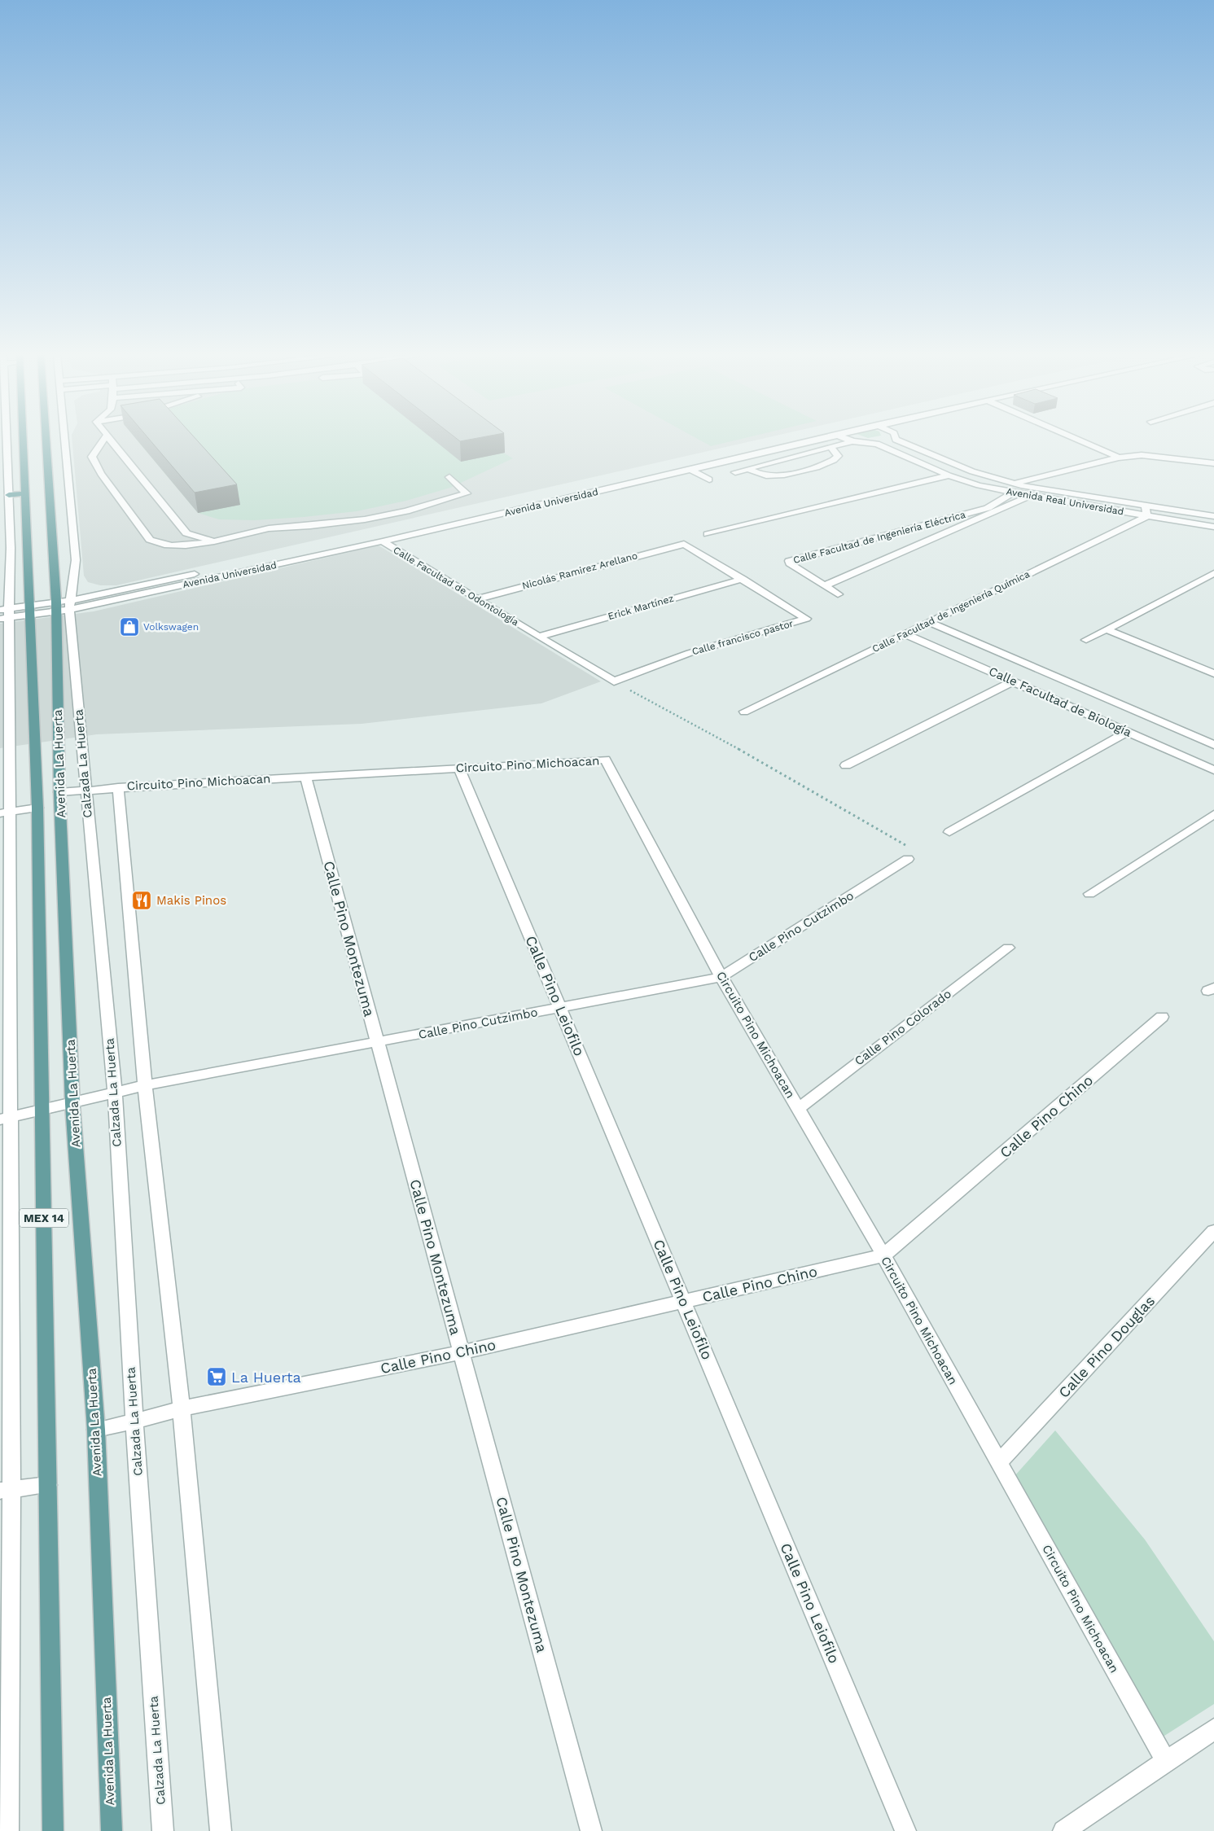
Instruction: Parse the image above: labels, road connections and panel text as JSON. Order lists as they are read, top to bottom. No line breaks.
{"streets":{"main road":["Avenida La Huerta","MEX 14"],"street":["Avenida Real Universidad","Avenida Universidad","Calle Facultad de Ingeniería Eléctrica","Nicolás Ramirez Arellano","Calle Facultad de Odontología","Erick Martínez","Calle Facultad de Ingenierίa Quίmica","Calle francisco pastor","Calle Facultad de Biología","Calzada La Huerta","Circuito Pino Michoacan","Calle Pino Cutzimbo","Calle Pino Montezuma","Calle Pino Leiofilo","Calle Pino Colorado","Calle Pino Chino","Calle Pino Douglas"]},"crossings":[["Avenida Real Universidad","Calle Facultad de Ingeniería Eléctrica"],["Avenida Real Universidad","Calle Facultad de Ingenierίa Quίmica"],["Avenida Universidad","Calle Facultad de Odontología"],["Avenida Universidad","Avenida La Huerta"],["Avenida Universidad","Calzada La Huerta"],["Nicolás Ramirez Arellano","Calle Facultad de Odontología"],["Nicolás Ramirez Arellano","Calle francisco pastor"],["Calle Facultad de Odontología","Erick Martínez"],["Calle Facultad de Odontología","Calle francisco pastor"],["Erick Martínez","Calle francisco pastor"],["Calle Facultad de Ingenierίa Quίmica","Calle Facultad de Biología"],["Avenida La Huerta","Calzada La Huerta"],["Avenida La Huerta","Circuito Pino Michoacan"],["Avenida La Huerta","Calle Pino Cutzimbo"],["Avenida La Huerta","Calle Pino Chino"],["Calzada La Huerta","Circuito Pino Michoacan"],["Calzada La Huerta","Calle Pino Cutzimbo"],["Calzada La Huerta","Calle Pino Chino"],["Circuito Pino Michoacan","Calle Pino Cutzimbo"],["Circuito Pino Michoacan","Calle Pino Montezuma"],["Circuito Pino Michoacan","Calle Pino Leiofilo"],["Circuito Pino Michoacan","Calle Pino Colorado"],["Circuito Pino Michoacan","Calle Pino Chino"],["Circuito Pino Michoacan","Calle Pino Douglas"],["Calle Pino Cutzimbo","Calle Pino Montezuma"],["Calle Pino Cutzimbo","Calle Pino Leiofilo"],["Calle Pino Montezuma","Calle Pino Chino"],["Calle Pino Leiofilo","Calle Pino Chino"]],"places":{"shop":["Volkswagen"],"restaurant":["Makis Pinos"],"supermarket":["La Huerta"]}}
